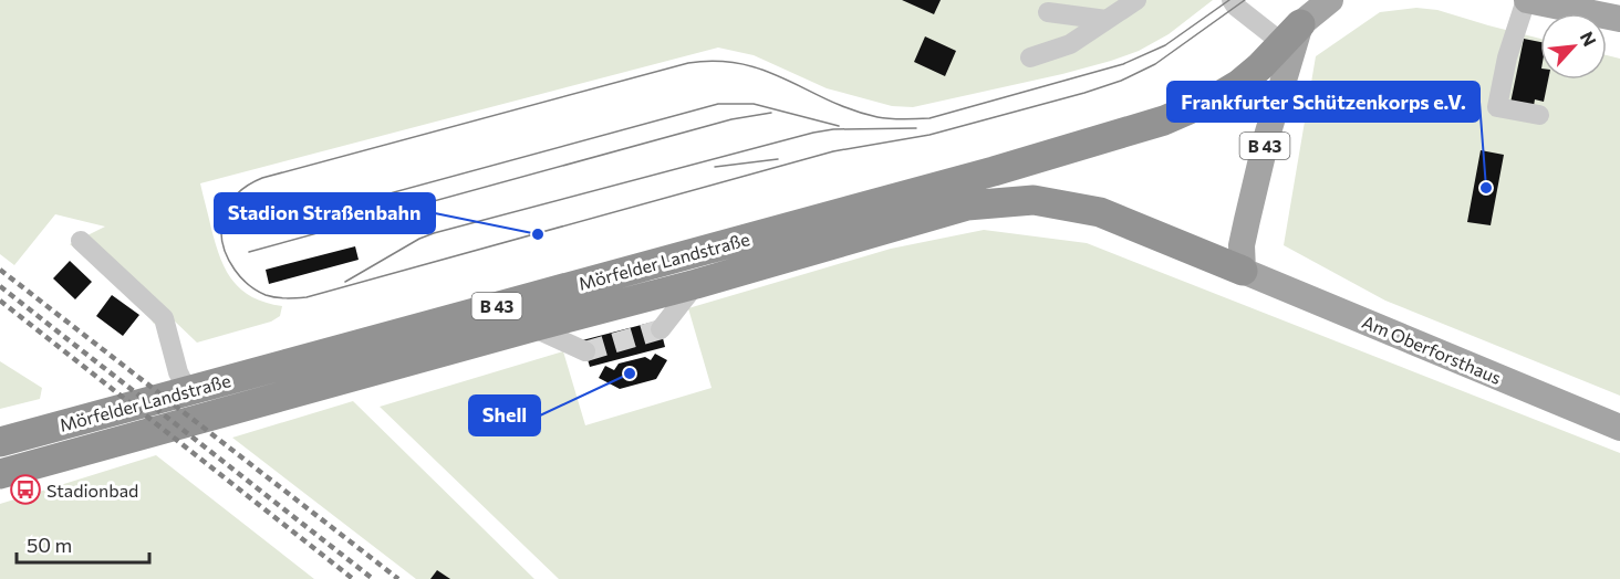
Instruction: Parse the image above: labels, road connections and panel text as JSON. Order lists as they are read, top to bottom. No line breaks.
{"streets":{"highway":["B 43","Mörfelder Landstraße"],"main road":["Am Oberforsthaus"]},"crossings":[["B 43","Mörfelder Landstraße"],["B 43","Am Oberforsthaus"],["Mörfelder Landstraße","Am Oberforsthaus"]],"places":{"other":["Frankfurter Schützenkorps e.V.","Stadion Straßenbahn","Shell"],"bus stop":["Stadionbad"]},"scale_bar":"50 m","north":"top right"}
